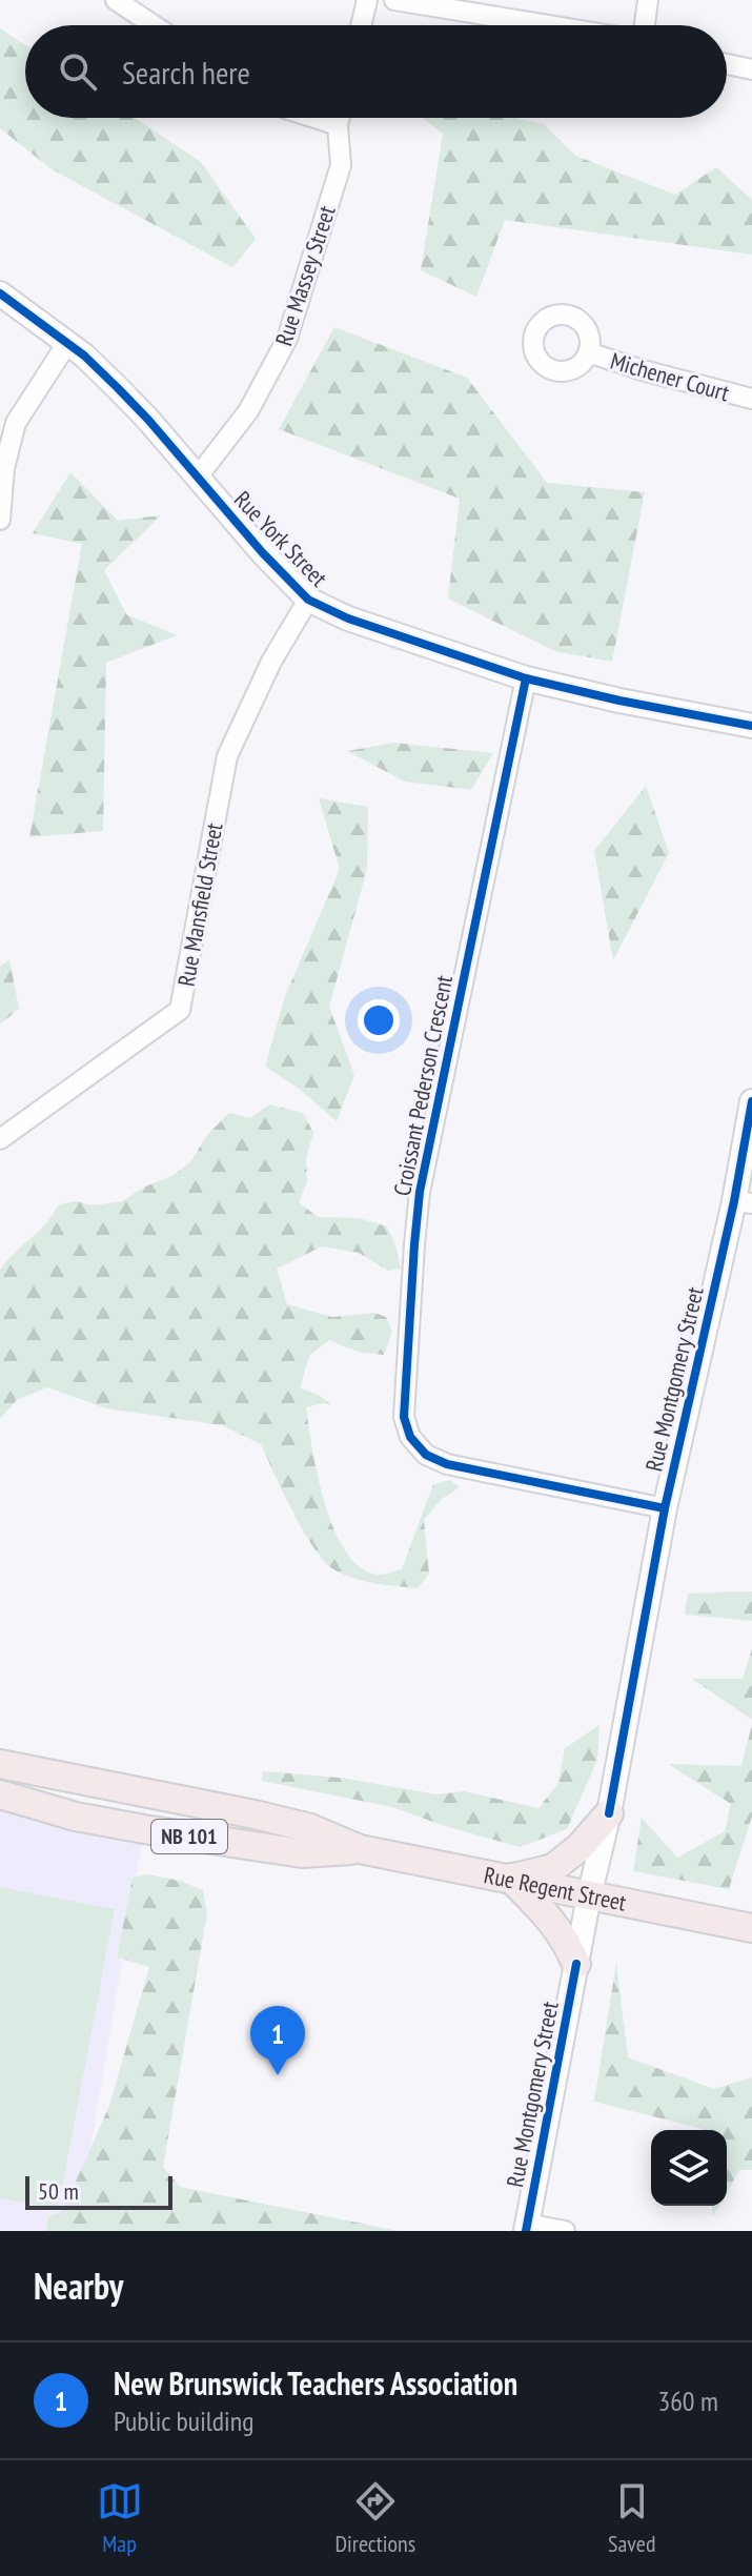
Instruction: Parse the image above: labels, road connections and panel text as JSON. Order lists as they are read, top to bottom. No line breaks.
{"streets":{"main road":["NB 101","Rue Regent Street"],"street":["Rue Massey Street","Michener Court","Rue York Street","Rue Mansfield Street","Croissant Pederson Crescent","Rue Montgomery Street"]},"crossings":[["Rue Massey Street","Rue York Street"],["Rue York Street","Rue Mansfield Street"],["Rue York Street","Croissant Pederson Crescent"],["Croissant Pederson Crescent","Rue Montgomery Street"],["Rue Montgomery Street","Rue Regent Street"]],"scale_bar":"50 m","page":{"search":"Search here","pins":"1","scale":"50 m","heading":"Nearby","list":[{"mark":"1","name":"New Brunswick Teachers Association","note":"Public building","value":"360 m"}],"nav":["Map","Directions","Saved"]}}
